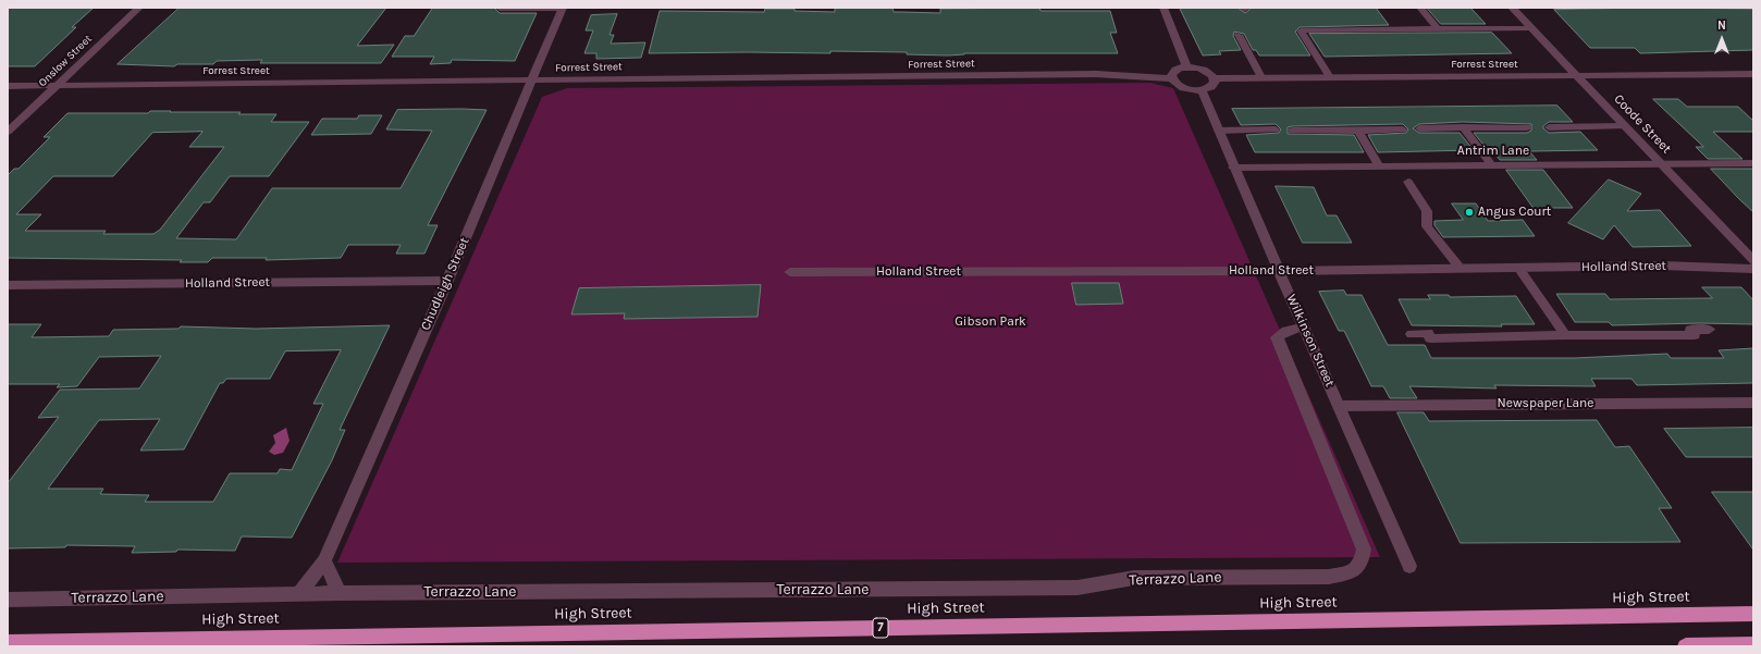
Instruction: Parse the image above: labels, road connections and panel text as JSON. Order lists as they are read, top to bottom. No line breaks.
{"streets":{"highway":["High Street","7"],"street":["Onslow Street","Forrest Street","Coode Street","Holland Street","Chudleigh Street","Wilkinson Street","Terrazzo Lane"],"lane":["Antrim Lane","Newspaper Lane"]},"crossings":[["Onslow Street","Forrest Street"],["Forrest Street","Coode Street"],["Forrest Street","Chudleigh Street"],["Coode Street","Antrim Lane"],["Antrim Lane","Wilkinson Street"],["Holland Street","Chudleigh Street"],["Holland Street","Wilkinson Street"],["Chudleigh Street","Terrazzo Lane"],["Wilkinson Street","Newspaper Lane"],["Wilkinson Street","Terrazzo Lane"]],"parks":["Gibson Park"],"places":["Angus Court"],"north":"top"}
